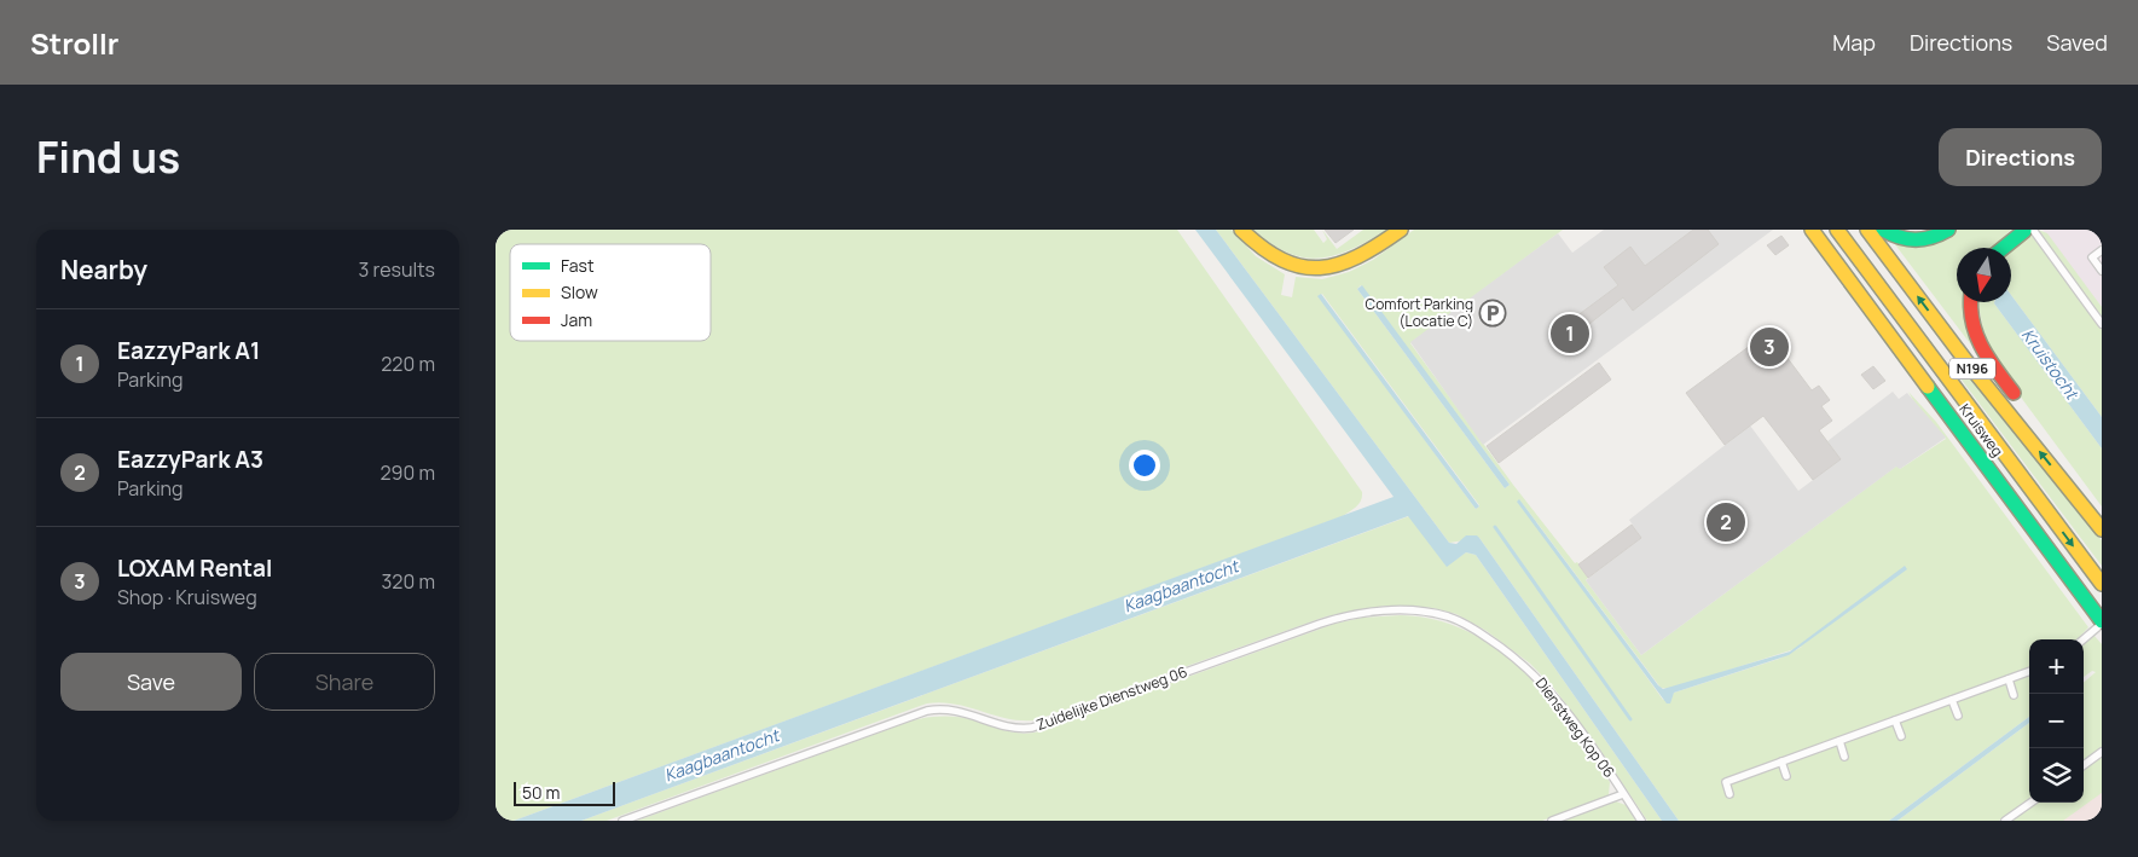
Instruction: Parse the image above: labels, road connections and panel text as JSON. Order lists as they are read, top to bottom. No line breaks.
{"streets":{"main road":["N196","Kruisweg"],"lane":["Zuidelijke Dienstweg 06","Dienstweg Kop 06"]},"crossings":[["Zuidelijke Dienstweg 06","Dienstweg Kop 06"]],"water":["Kruistocht","Kaagbaantocht"],"places":{"parking":["Comfort Parking (Locatie C)"]},"legend":["Fast","Slow","Jam"],"scale_bar":"50 m","north":"bottom","page":{"header":"Strollr","nav":["Map","Directions","Saved"],"title":"Find us","buttons":["Directions",["Save","Share"]],"heading":["Nearby","3 results"],"list":[{"mark":"1","name":"EazzyPark A1","note":"Parking","value":"220 m"},{"mark":"2","name":"EazzyPark A3","note":"Parking","value":"290 m"},{"mark":"3","name":"LOXAM Rental","note":"Shop · Kruisweg","value":"320 m"}],"pins":["1","3","2"],"map_buttons":["+","−"],"scale":"50 m"}}
